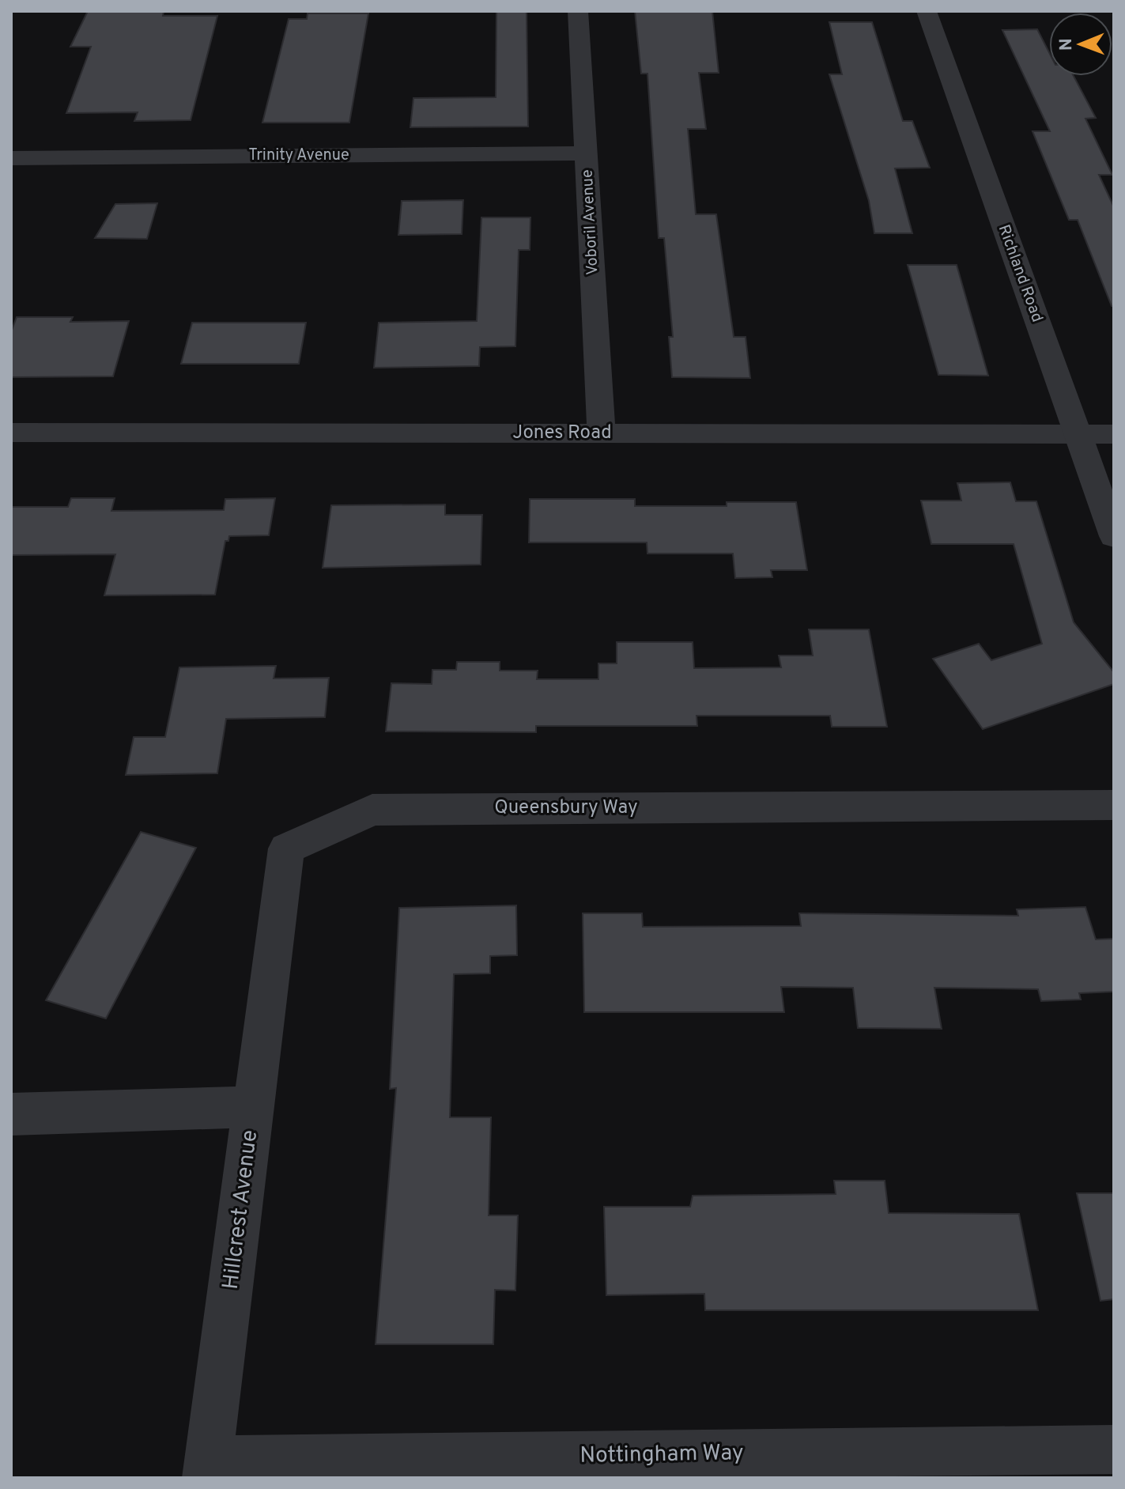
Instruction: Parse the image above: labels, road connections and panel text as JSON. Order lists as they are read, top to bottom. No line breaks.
{"streets":{"street":["Trinity Avenue","Voboril Avenue","Richland Road","Jones Road","Queensbury Way","Hillcrest Avenue","Nottingham Way"]},"crossings":[["Trinity Avenue","Voboril Avenue"],["Voboril Avenue","Jones Road"],["Richland Road","Jones Road"],["Queensbury Way","Hillcrest Avenue"],["Hillcrest Avenue","Nottingham Way"]],"north":"left"}
